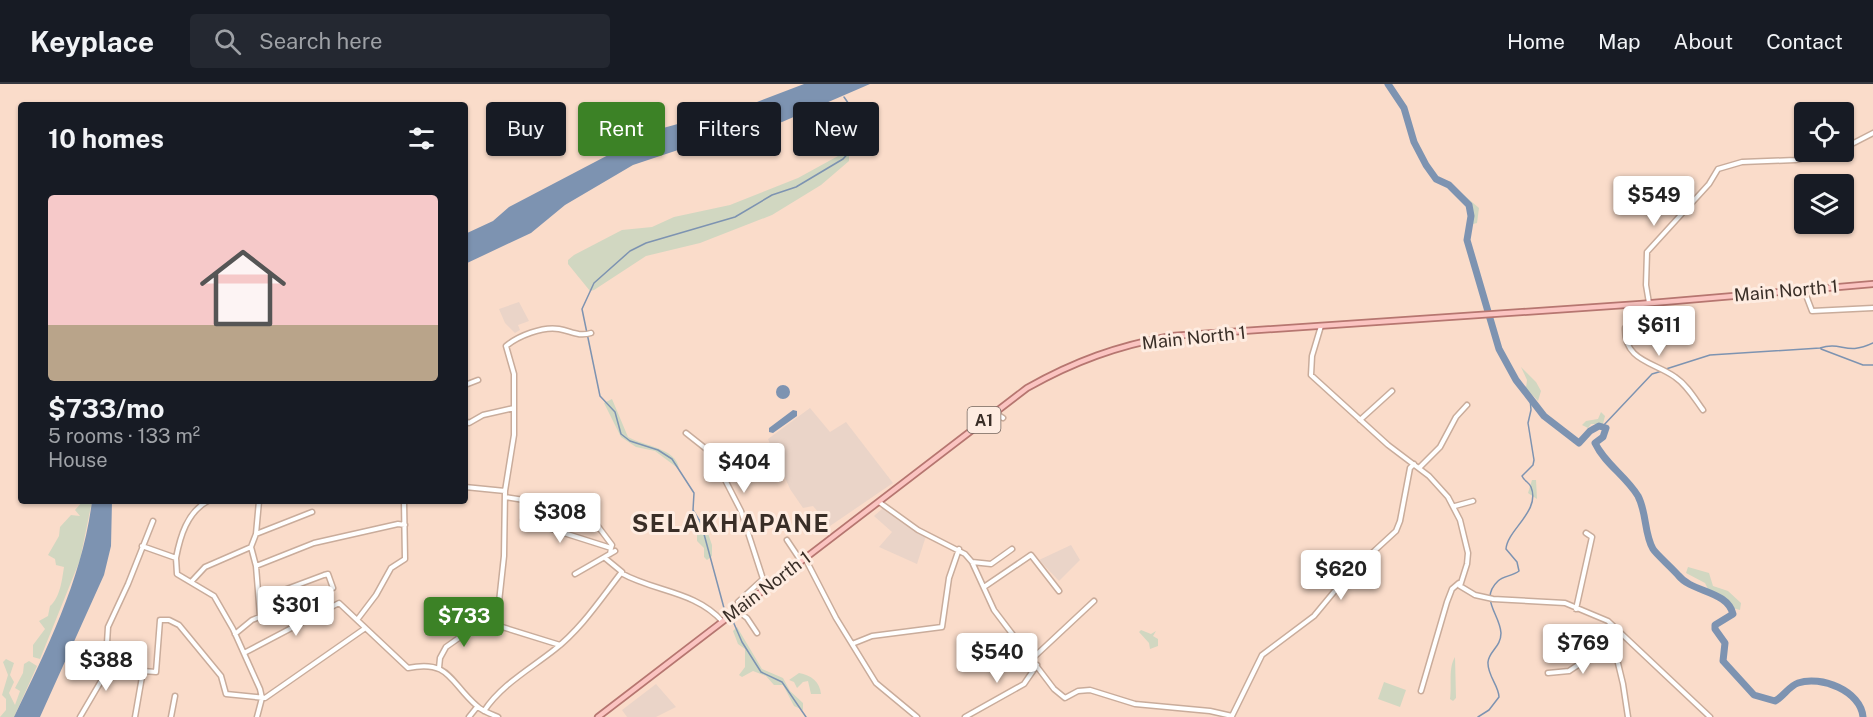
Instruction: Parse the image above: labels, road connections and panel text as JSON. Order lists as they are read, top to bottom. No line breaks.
{"streets":{"main road":["Main North 1","A1"]},"districts":["SELAKHAPANE"],"page":{"header":"Keyplace","search":"Search here","nav":["Home","Map","About","Contact"],"chip":["Buy","Rent","Filters","New"],"heading":"10 homes","list":[{"name":"$733/mo","note":"5 rooms · 133 m² · House"}],"price":["$549","$611","$404","$308","$620","$301","$733","$769","$540","$388"]}}
